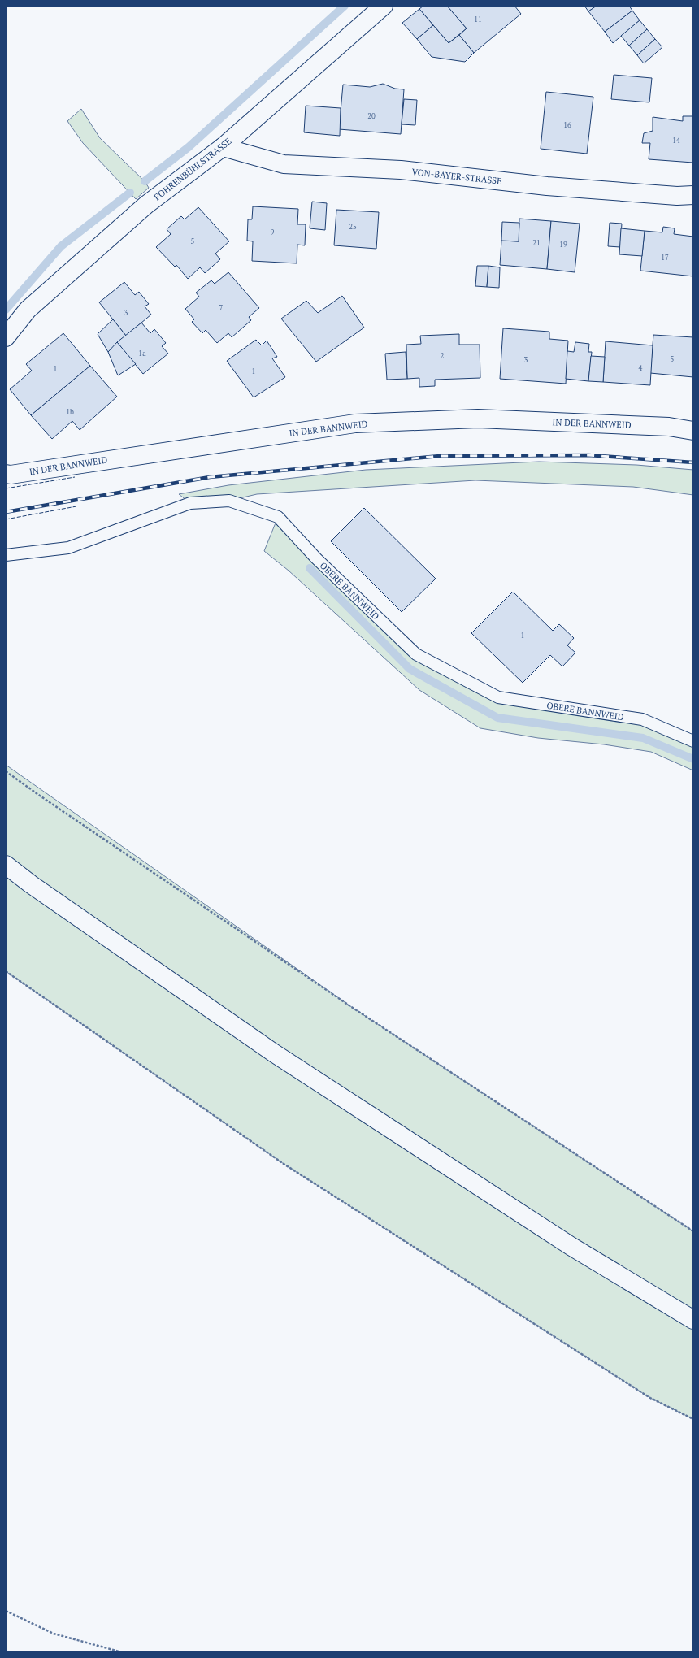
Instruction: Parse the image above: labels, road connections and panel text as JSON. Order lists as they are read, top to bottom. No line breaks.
{"streets":{"street":["FOHRENBÜHLSTRASSE","VON-BAYER-STRASSE","IN DER BANNWEID"],"lane":["OBERE BANNWEID"]},"crossings":[["FOHRENBÜHLSTRASSE","VON-BAYER-STRASSE"]],"house_numbers":["11","20","16","14","25","9","5","21","19","17","7","3","1a","2","5","3","4","1","1","1b","1"]}
